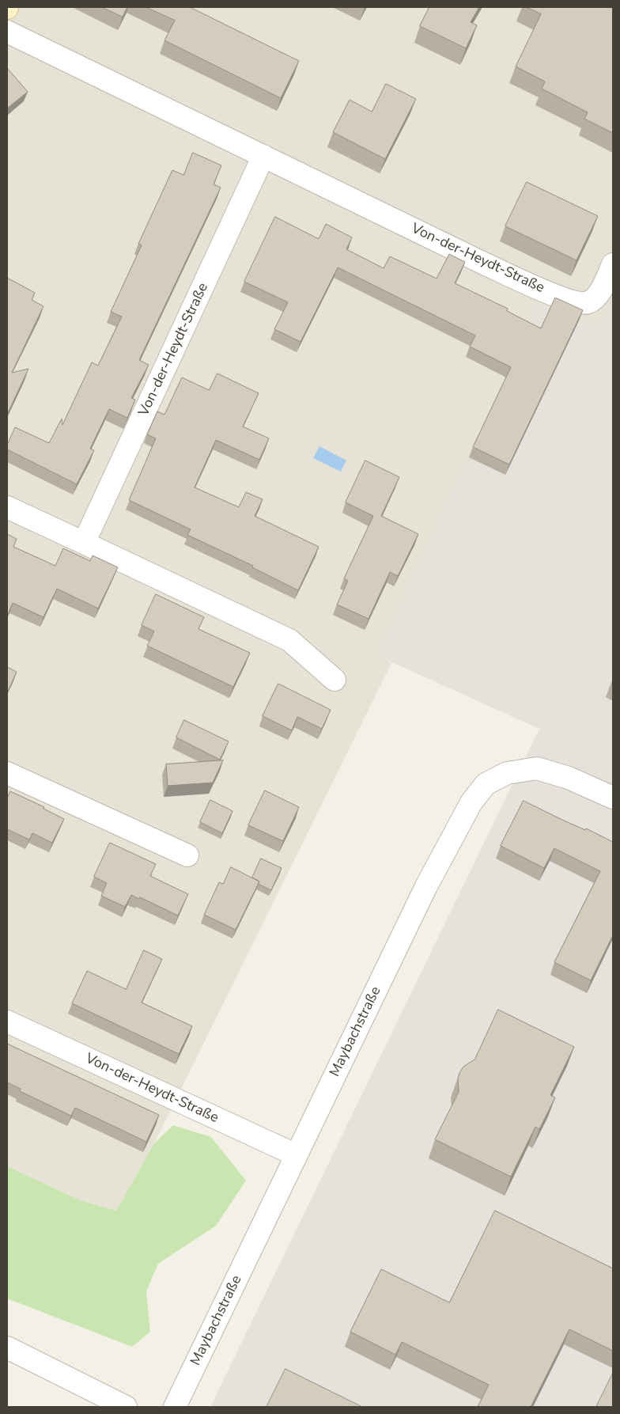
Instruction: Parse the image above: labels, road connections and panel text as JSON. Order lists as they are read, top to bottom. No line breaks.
{"streets":{"street":["Von-der-Heydt-Straße","Maybachstraße"]},"crossings":[["Von-der-Heydt-Straße","Maybachstraße"]]}
